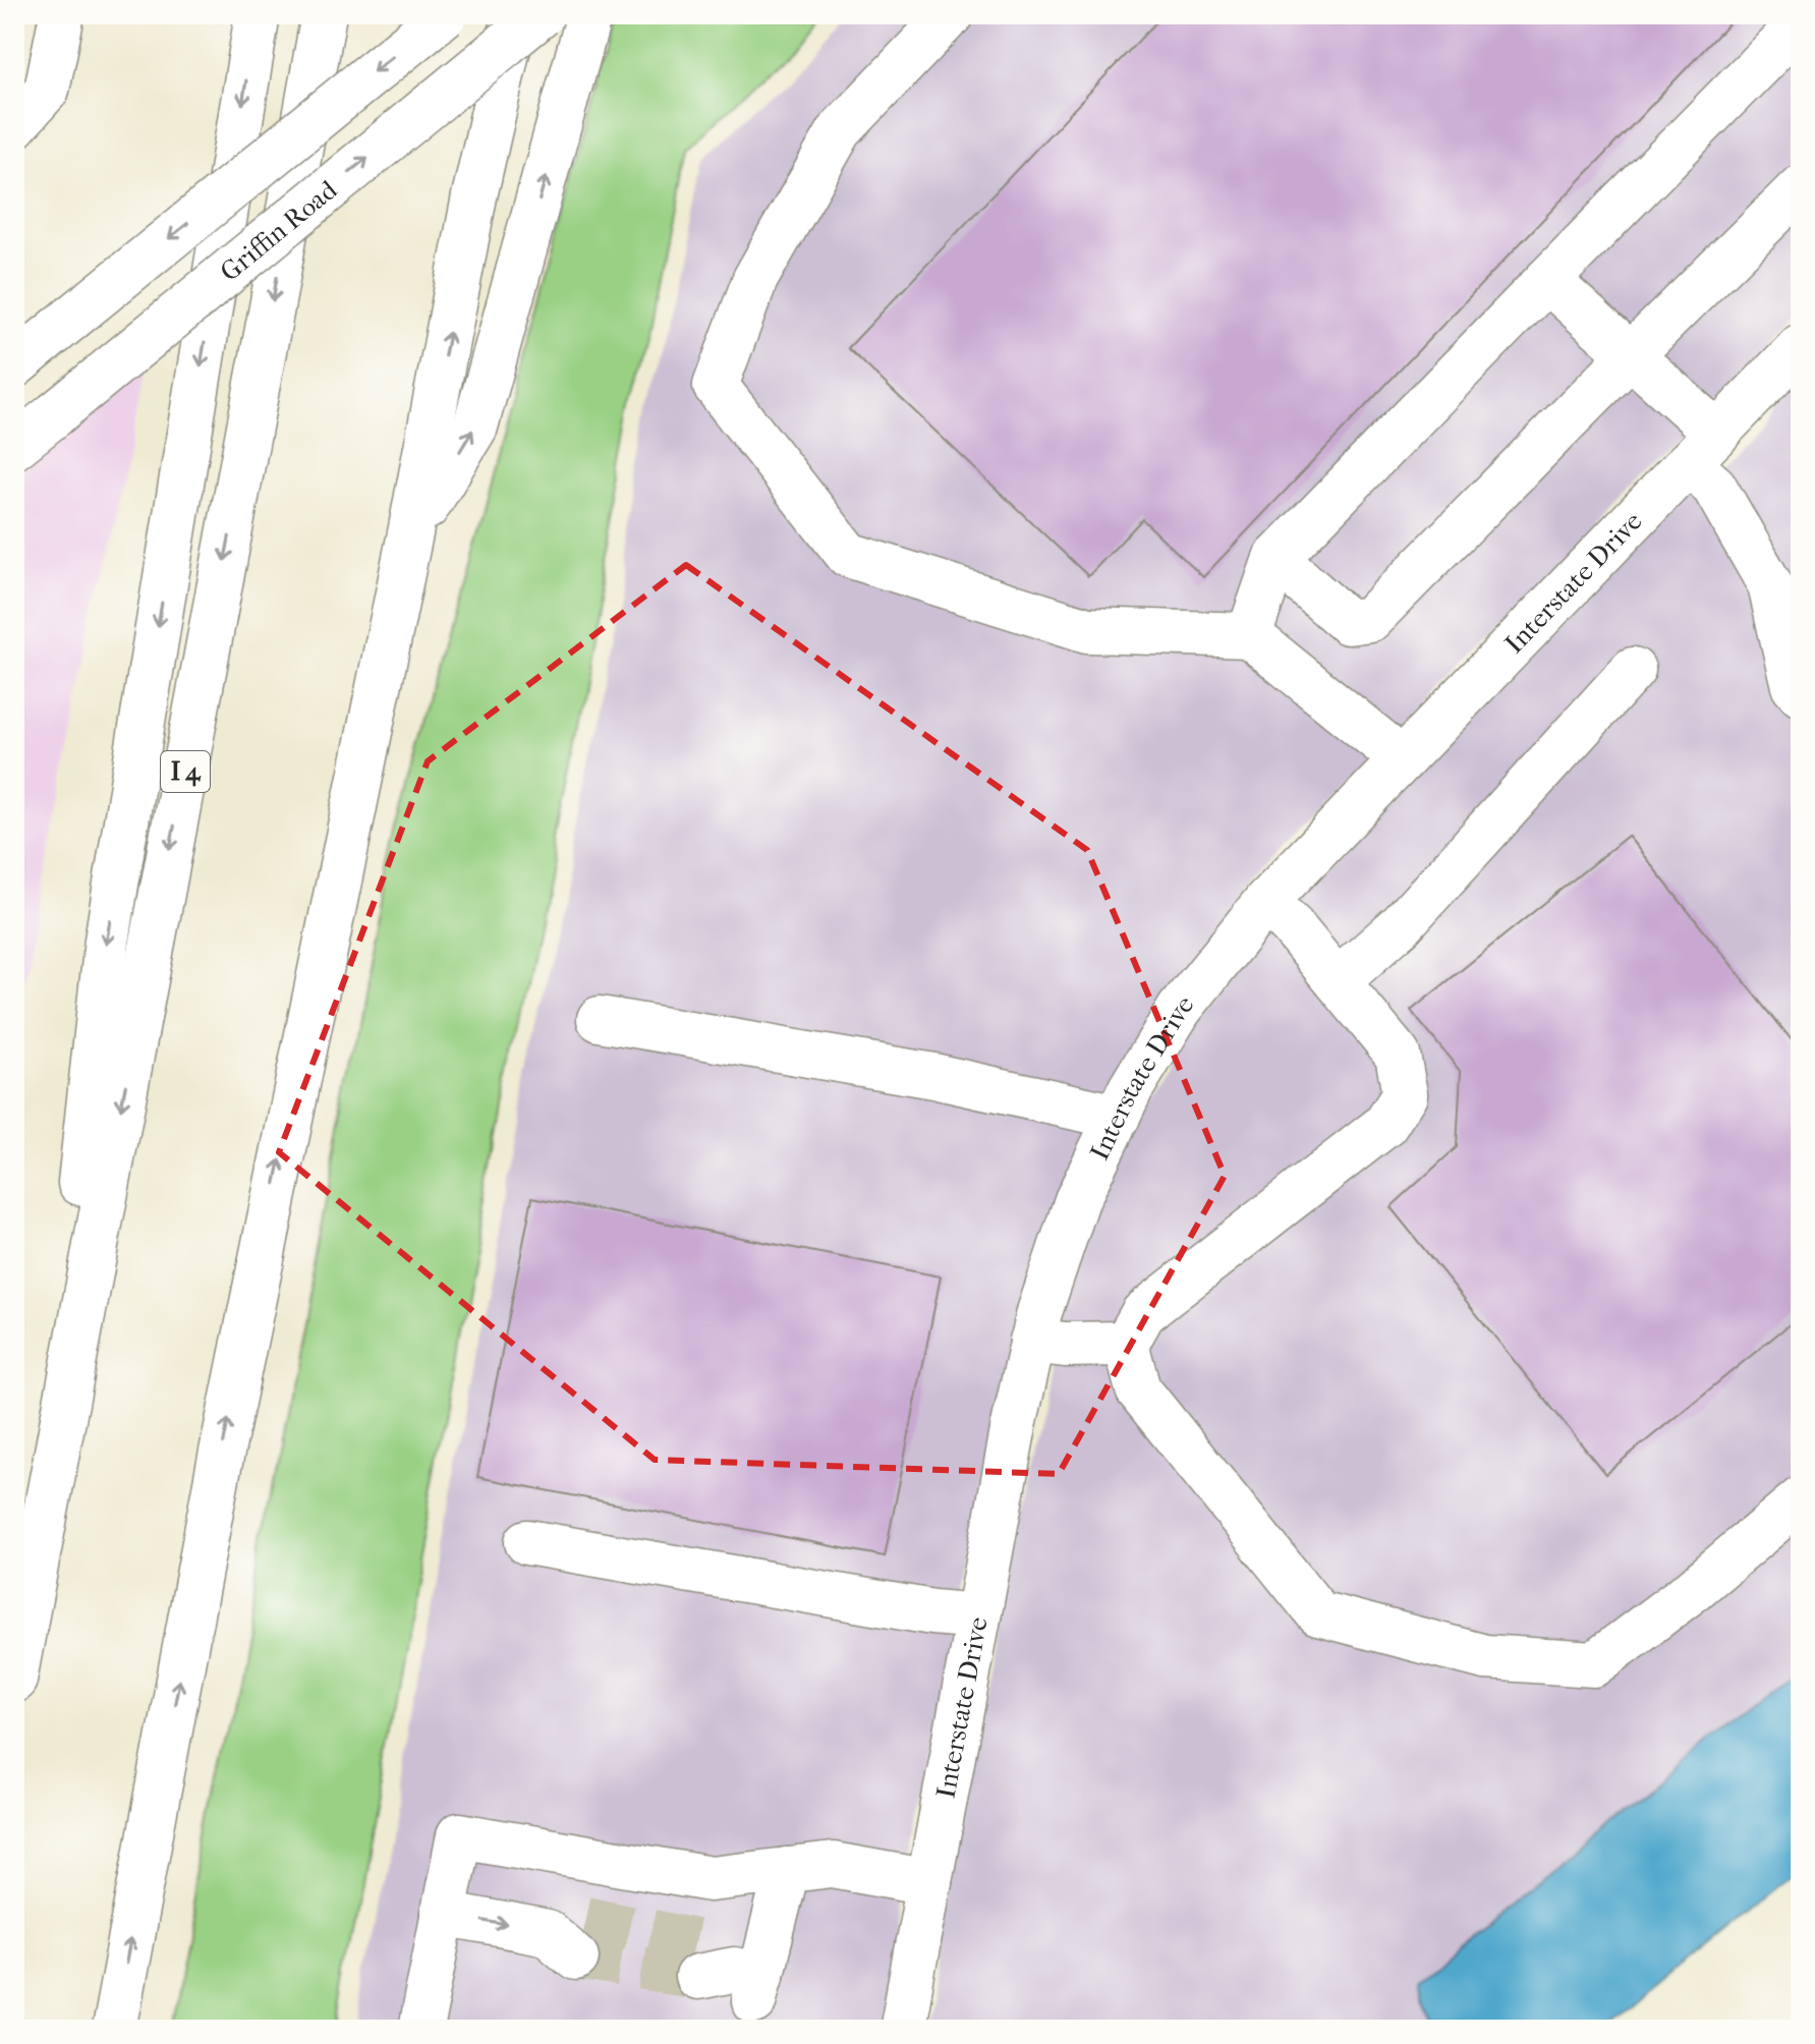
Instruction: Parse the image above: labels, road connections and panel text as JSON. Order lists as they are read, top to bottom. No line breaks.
{"streets":{"main road":["Griffin Road","Interstate Drive","I 4"]}}
